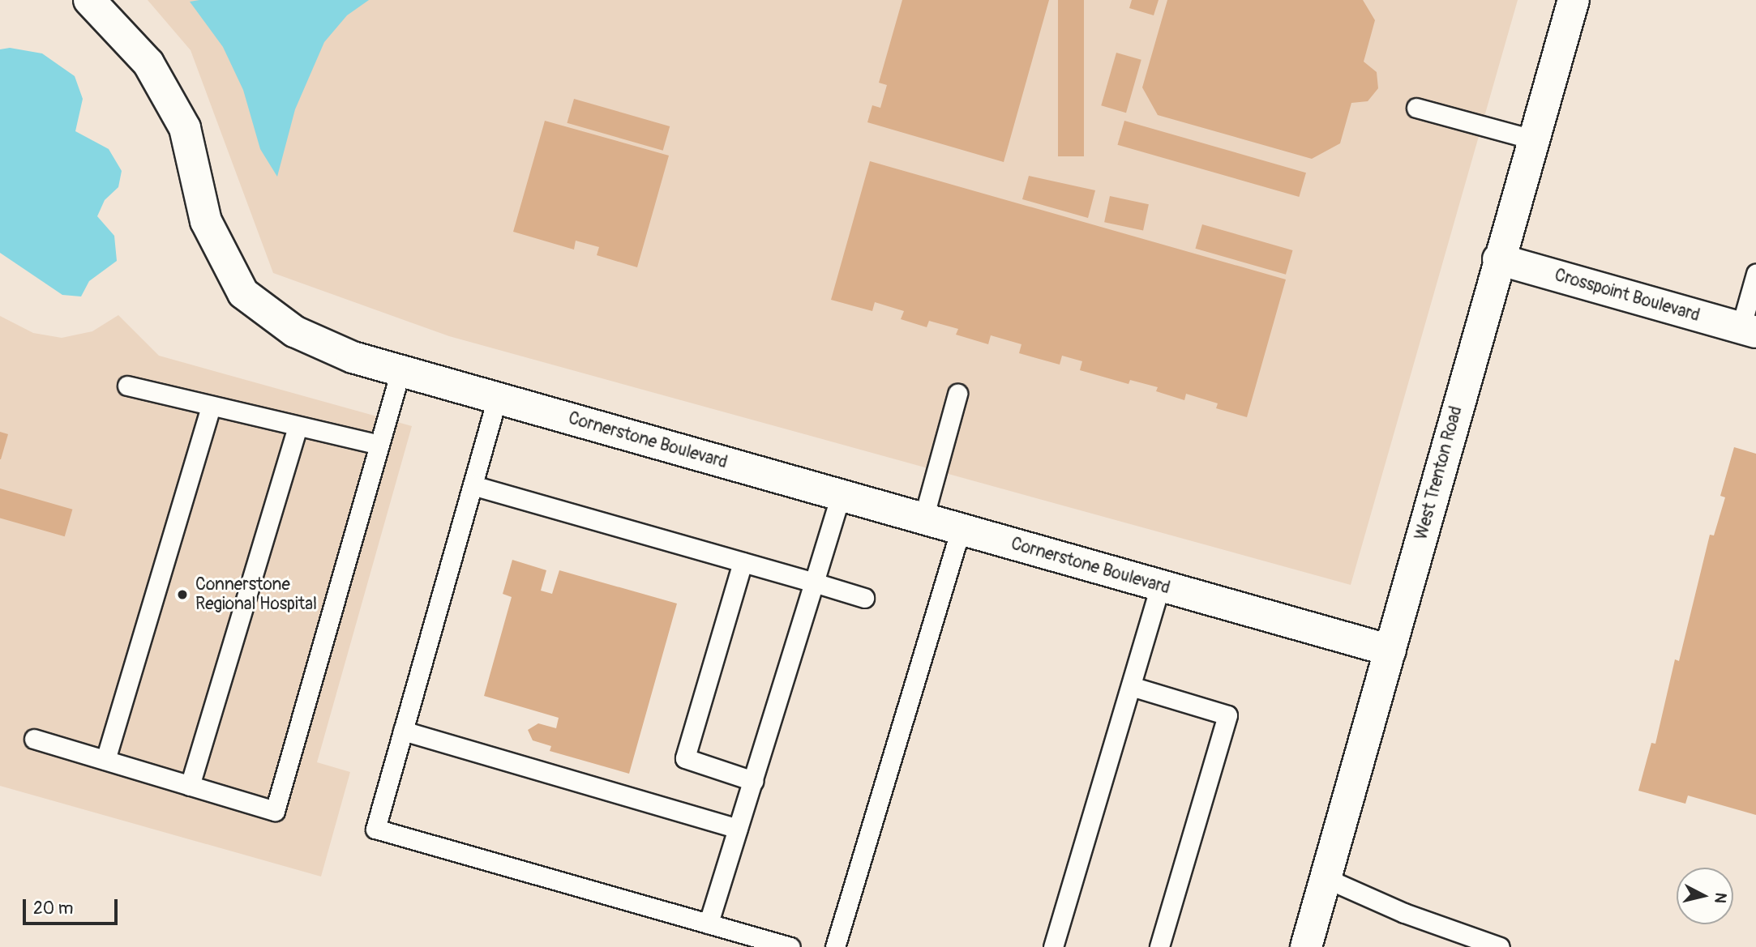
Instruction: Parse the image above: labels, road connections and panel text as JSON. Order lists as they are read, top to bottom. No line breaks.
{"streets":{"street":["Crosspoint Boulevard","Cornerstone Boulevard","West Trenton Road"]},"crossings":[["Crosspoint Boulevard","West Trenton Road"],["Cornerstone Boulevard","West Trenton Road"]],"places":["Connerstone Regional Hospital"],"scale_bar":"20 m","north":"right"}
